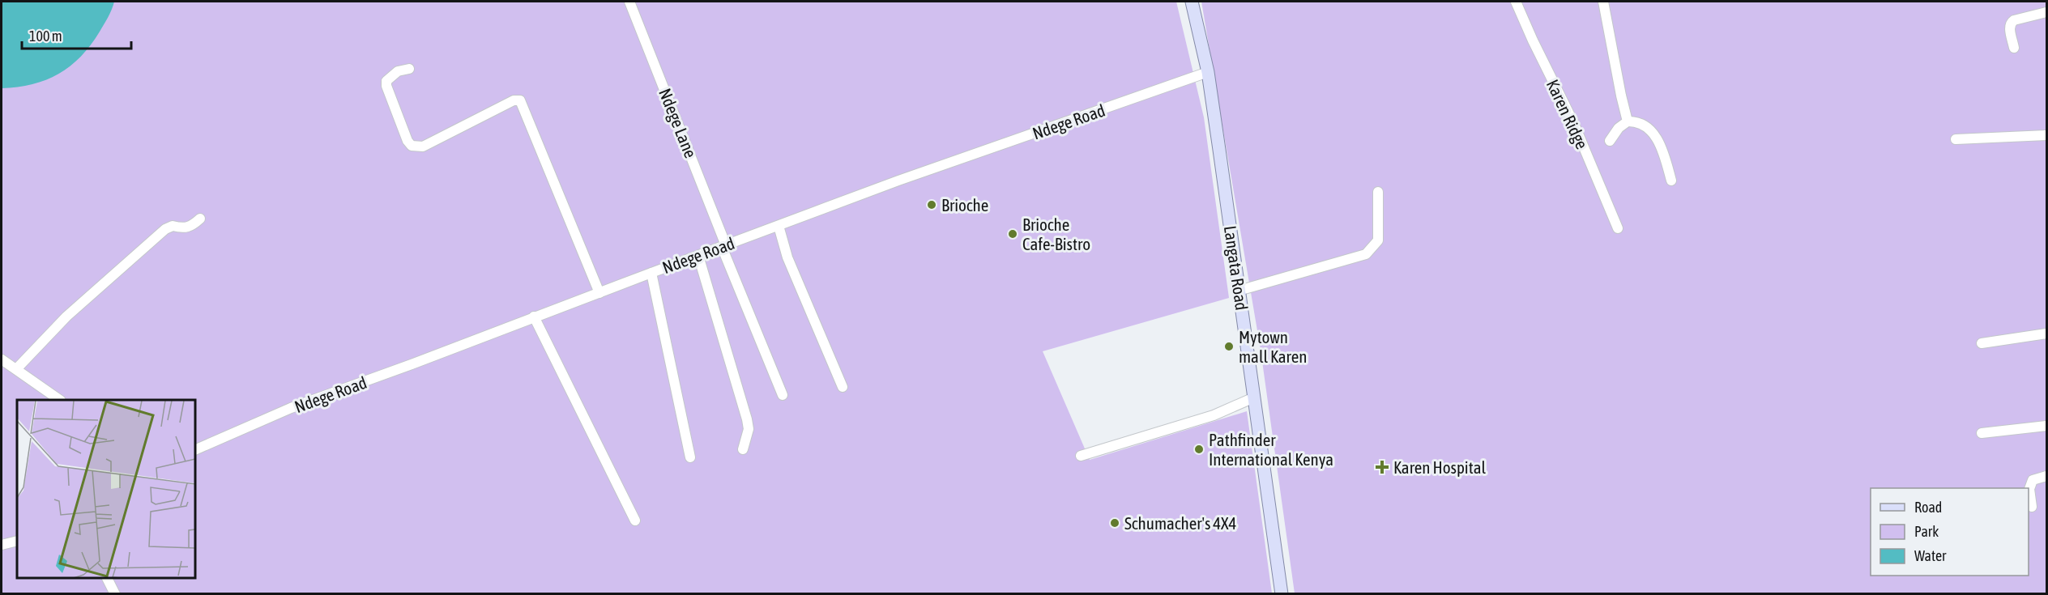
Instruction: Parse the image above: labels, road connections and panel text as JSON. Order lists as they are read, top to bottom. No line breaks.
{"streets":{"main road":["Langata Road"],"street":["Karen Ridge","Ndege Road","Ndege Lane"]},"crossings":[["Ndege Road","Ndege Lane"],["Ndege Road","Langata Road"]],"places":{"other":["Brioche","Brioche Cafe-Bistro","Mytown mall Karen","Pathfinder International Kenya","Schumacher's 4X4"],"health":["Karen Hospital"]},"legend":["Road","Park","Water"],"scale_bar":"100 m"}
